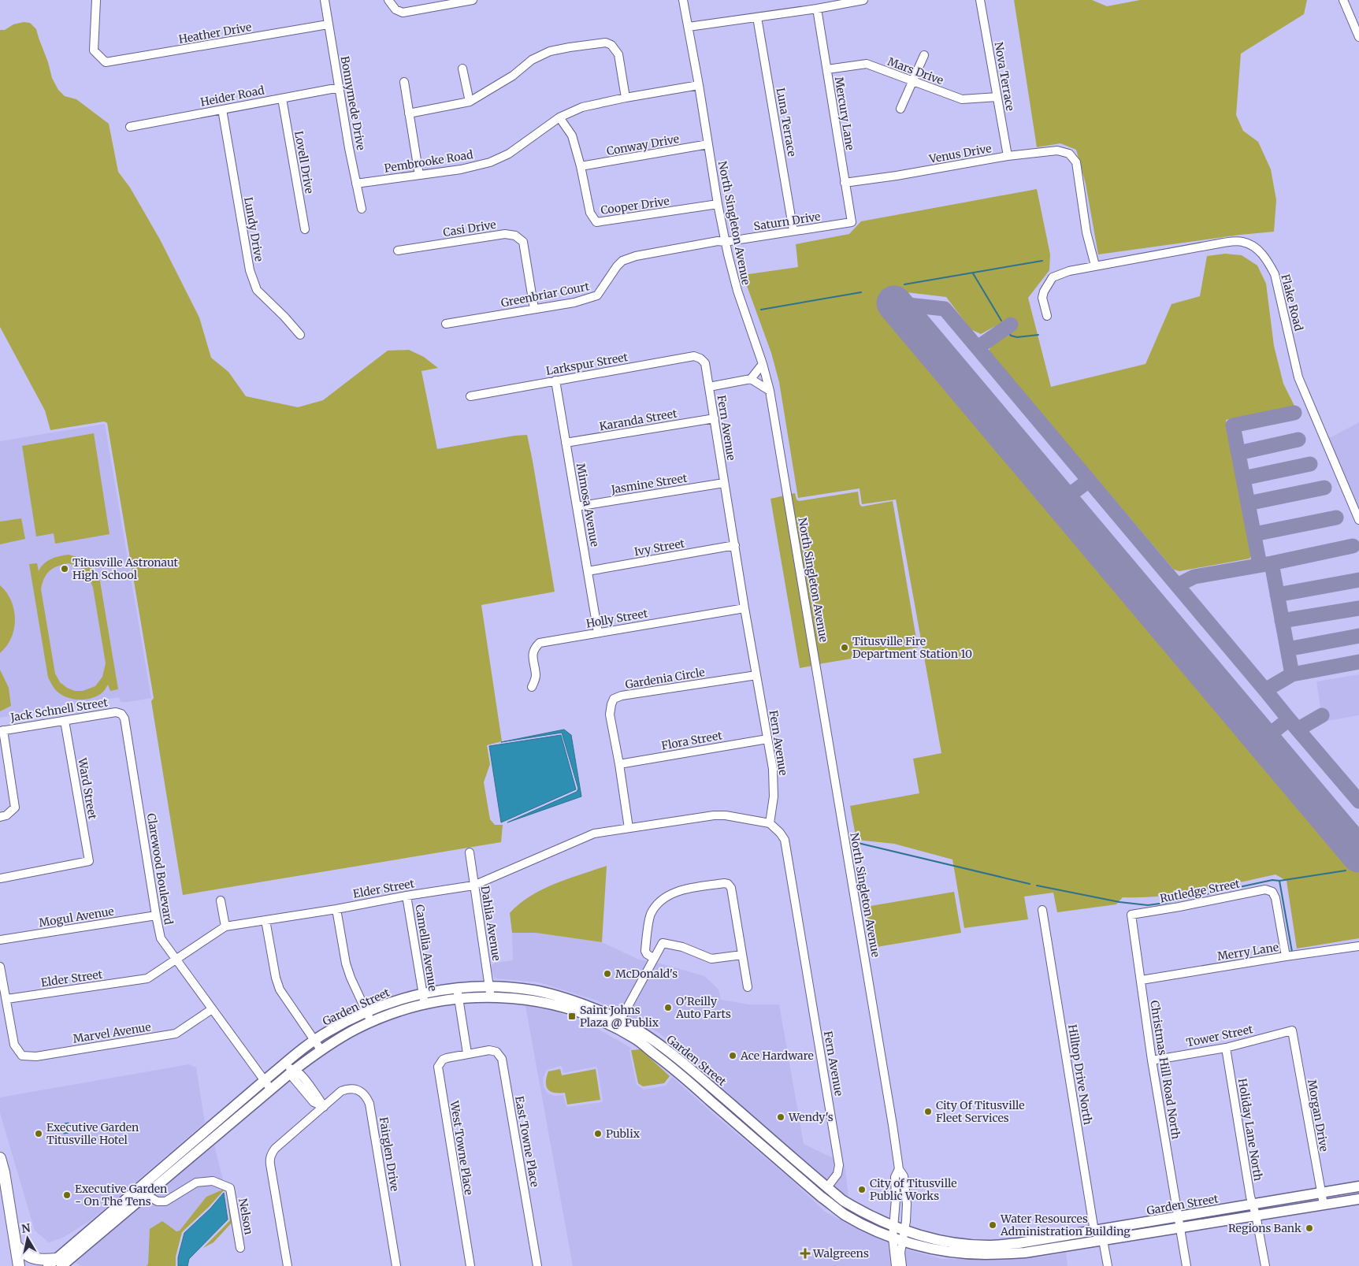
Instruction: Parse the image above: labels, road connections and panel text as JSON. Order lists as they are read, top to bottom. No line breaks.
{"streets":{"main road":["Garden Street"],"street":["Heather Drive","Mars Drive","Nova Terrace","Heider Road","Bonnymede Drive","Mercury Lane","Luna Terrace","Conway Drive","Venus Drive","Pembrooke Road","Lovell Drive","Cooper Drive","Saturn Drive","North Singleton Avenue","Casi Drive","Lundy Drive","Greenbriar Court","Flake Road","Larkspur Street","Karanda Street","Fern Avenue","Jasmine Street","Mimosa Avenue","Ivy Street","Holly Street","Gardenia Circle","Jack Schnell Street","Flora Street","Ward Street","Clarewood Boulevard","Elder Street","Rutledge Street","Mogul Avenue","Dahlia Avenue","Camellia Avenue","Merry Lane","Marvel Avenue","Tower Street","Christmas Hill Road North","Hilltop Drive North","Morgan Drive","Holiday Lane North","East Towne Place","West Towne Place","Fairglen Drive","Nelson"]},"crossings":[["Heather Drive","Bonnymede Drive"],["Mars Drive","Nova Terrace"],["Mars Drive","Mercury Lane"],["Nova Terrace","Venus Drive"],["Heider Road","Bonnymede Drive"],["Heider Road","Lovell Drive"],["Heider Road","Lundy Drive"],["Bonnymede Drive","Pembrooke Road"],["Mercury Lane","Venus Drive"],["Mercury Lane","Saturn Drive"],["Luna Terrace","Saturn Drive"],["Conway Drive","Cooper Drive"],["Conway Drive","North Singleton Avenue"],["Venus Drive","Flake Road"],["Pembrooke Road","Cooper Drive"],["Pembrooke Road","North Singleton Avenue"],["Cooper Drive","North Singleton Avenue"],["Saturn Drive","North Singleton Avenue"],["Saturn Drive","Greenbriar Court"],["North Singleton Avenue","Greenbriar Court"],["North Singleton Avenue","Garden Street"],["Casi Drive","Greenbriar Court"],["Larkspur Street","Fern Avenue"],["Larkspur Street","Mimosa Avenue"],["Karanda Street","Fern Avenue"],["Karanda Street","Mimosa Avenue"],["Fern Avenue","Jasmine Street"],["Fern Avenue","Ivy Street"],["Fern Avenue","Holly Street"],["Fern Avenue","Gardenia Circle"],["Fern Avenue","Flora Street"],["Fern Avenue","Elder Street"],["Fern Avenue","Garden Street"],["Jasmine Street","Mimosa Avenue"],["Mimosa Avenue","Ivy Street"],["Mimosa Avenue","Holly Street"],["Gardenia Circle","Flora Street"],["Gardenia Circle","Elder Street"],["Jack Schnell Street","Ward Street"],["Jack Schnell Street","Clarewood Boulevard"],["Clarewood Boulevard","Elder Street"],["Clarewood Boulevard","Mogul Avenue"],["Clarewood Boulevard","Garden Street"],["Clarewood Boulevard","Marvel Avenue"],["Elder Street","Dahlia Avenue"],["Elder Street","Camellia Avenue"],["Elder Street","Marvel Avenue"],["Rutledge Street","Merry Lane"],["Rutledge Street","Christmas Hill Road North"],["Dahlia Avenue","Garden Street"],["Camellia Avenue","Garden Street"],["Merry Lane","Christmas Hill Road North"],["Garden Street","Christmas Hill Road North"],["Garden Street","Hilltop Drive North"],["Garden Street","Morgan Drive"],["Garden Street","Holiday Lane North"],["Garden Street","Nelson"],["Tower Street","Christmas Hill Road North"],["Tower Street","Morgan Drive"],["Tower Street","Holiday Lane North"],["East Towne Place","West Towne Place"]],"places":{"other":["Titusville Astronaut High School","Titusville Fire Department Station 10","McDonald's","O'Reilly Auto Parts","Ace Hardware","City Of Titusville Fleet Services","Wendy's","Executive Garden Titusville Hotel","Publix","City of Titusville Public Works","Executive Garden - On The Tens","Water Resources Administration Building","Regions Bank"],"transit":["Saint Johns Plaza @ Publix"],"health":["Walgreens"]},"north":"top"}
